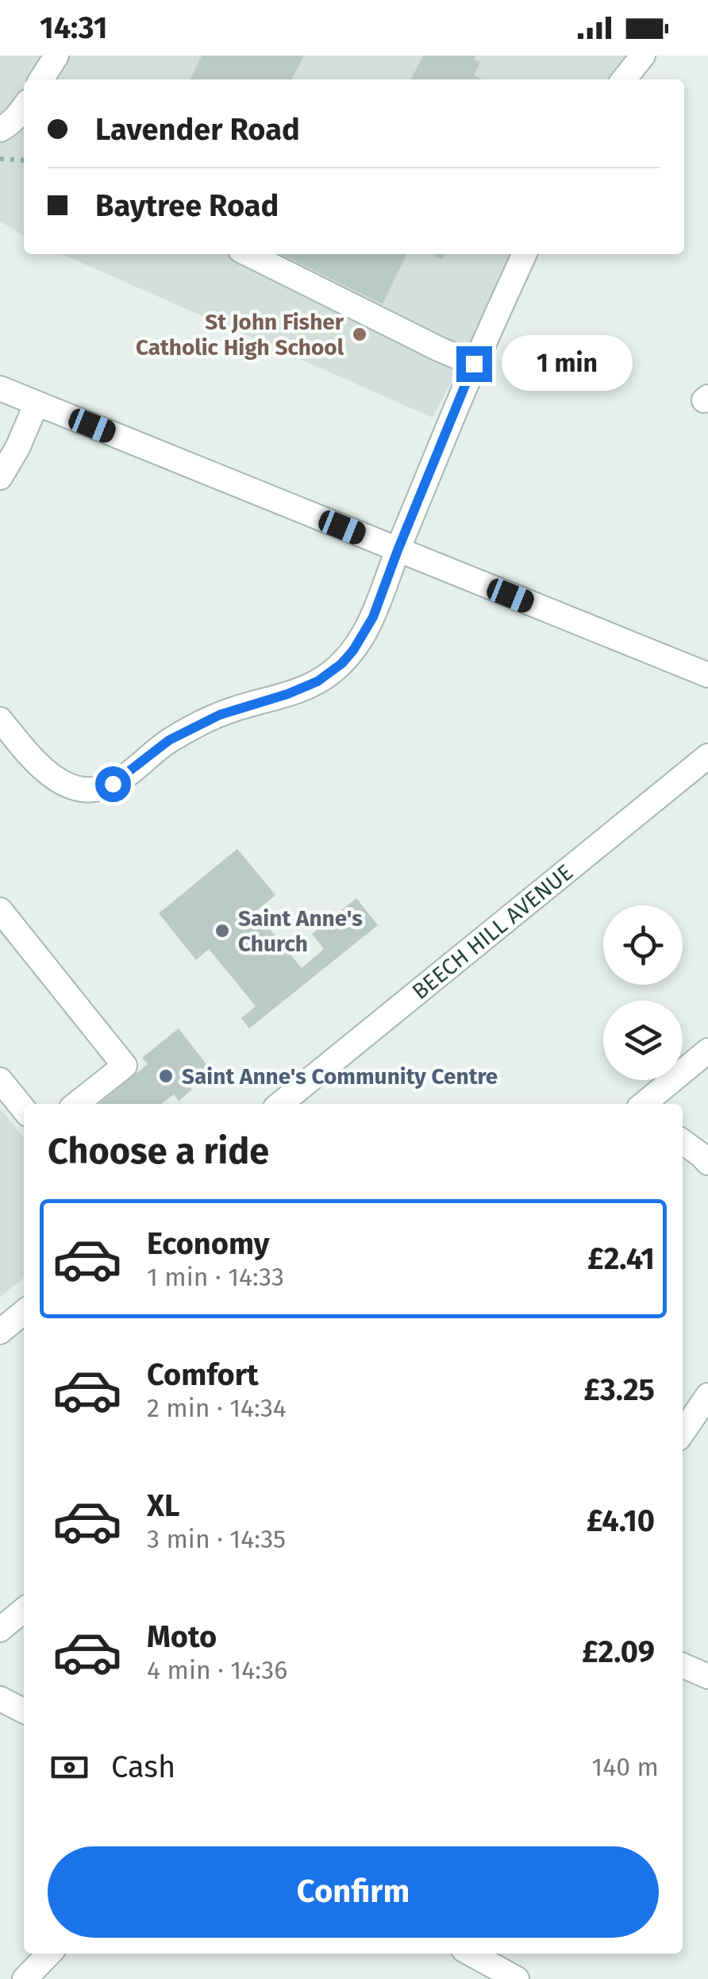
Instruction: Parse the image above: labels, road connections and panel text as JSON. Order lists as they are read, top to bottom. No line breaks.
{"streets":{"street":["BEECH HILL AVENUE"]},"places":["St John Fisher Catholic High School","Saint Anne's Church","Saint Anne's Community Centre"],"page":{"status":"14:31","banner":["Lavender Road","Baytree Road"],"bubble":"1 min","heading":"Choose a ride","list":[{"name":"Economy","note":"1 min · 14:33","value":"£2.41"},{"name":"Comfort","note":"2 min · 14:34","value":"£3.25"},{"name":"XL","note":"3 min · 14:35","value":"£4.10"},{"name":"Moto","note":"4 min · 14:36","value":"£2.09"}],"pay":["Cash","140 m"],"buttons":"Confirm"}}
